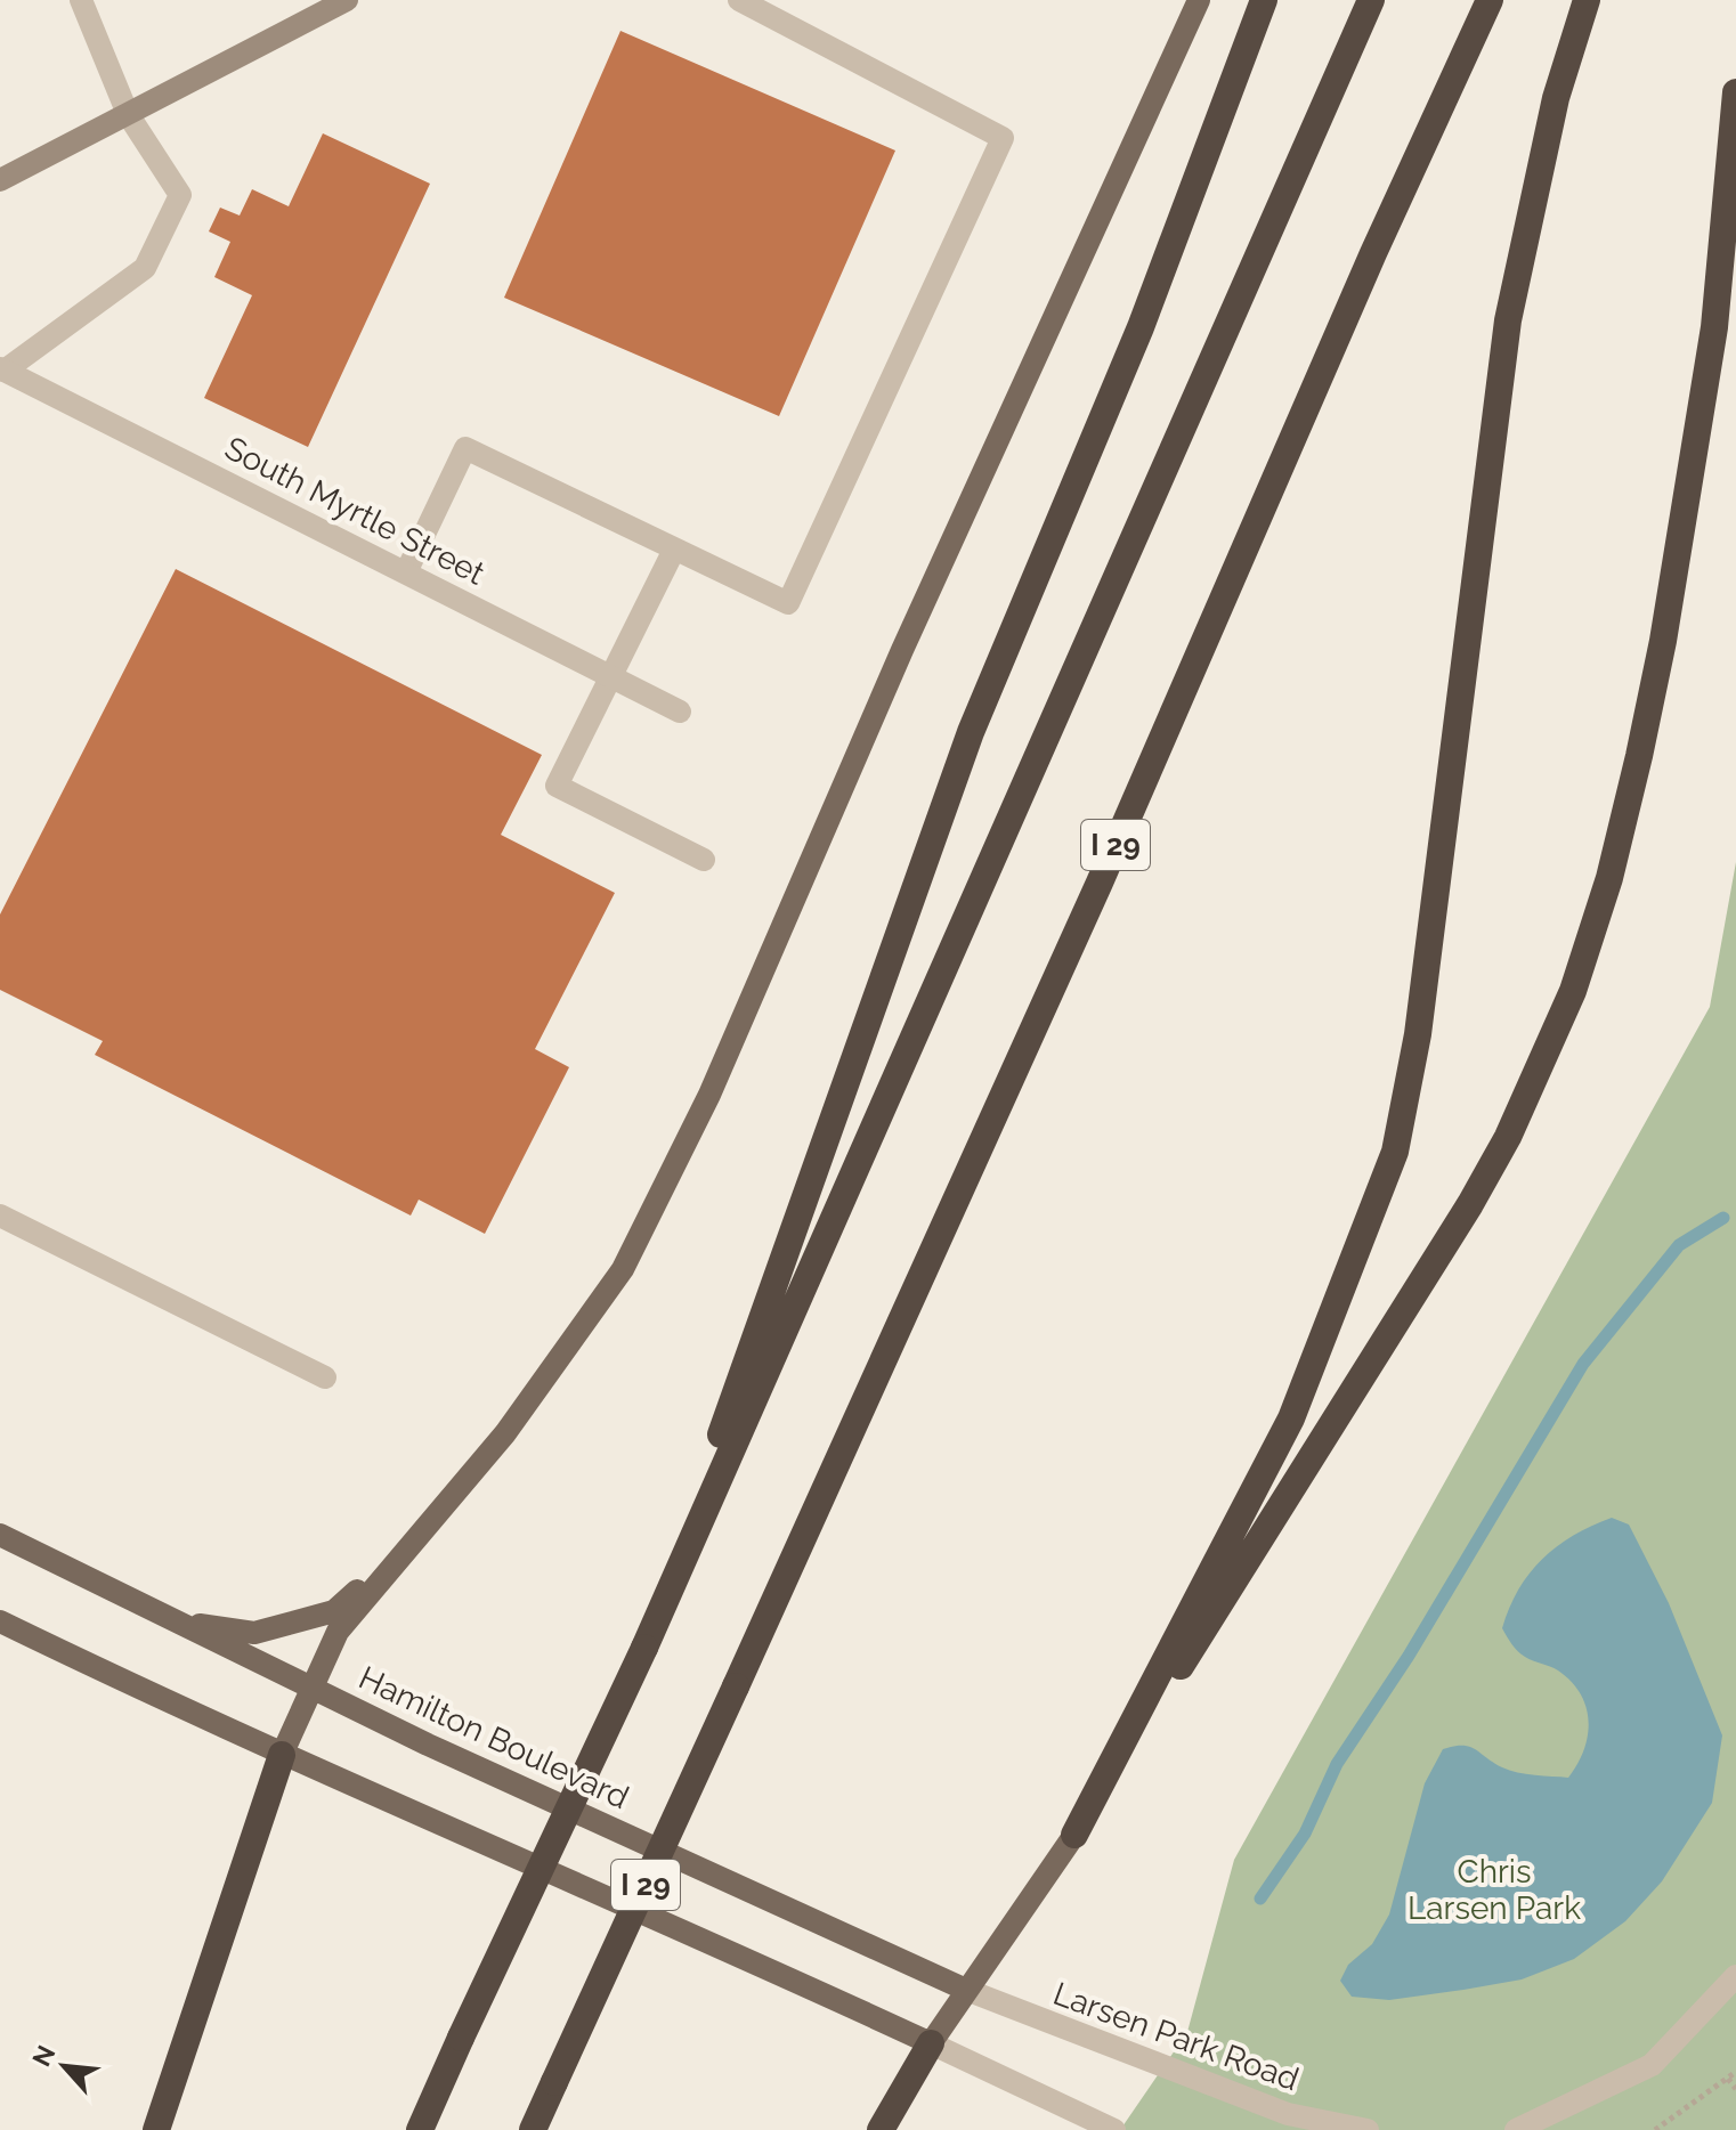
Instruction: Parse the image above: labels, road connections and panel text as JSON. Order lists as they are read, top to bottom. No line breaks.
{"streets":{"highway":["I 29"],"main road":["Hamilton Boulevard"],"street":["South Myrtle Street","Larsen Park Road"]},"crossings":[["Hamilton Boulevard","Larsen Park Road"]],"parks":["Chris Larsen Park"],"north":"top left"}
